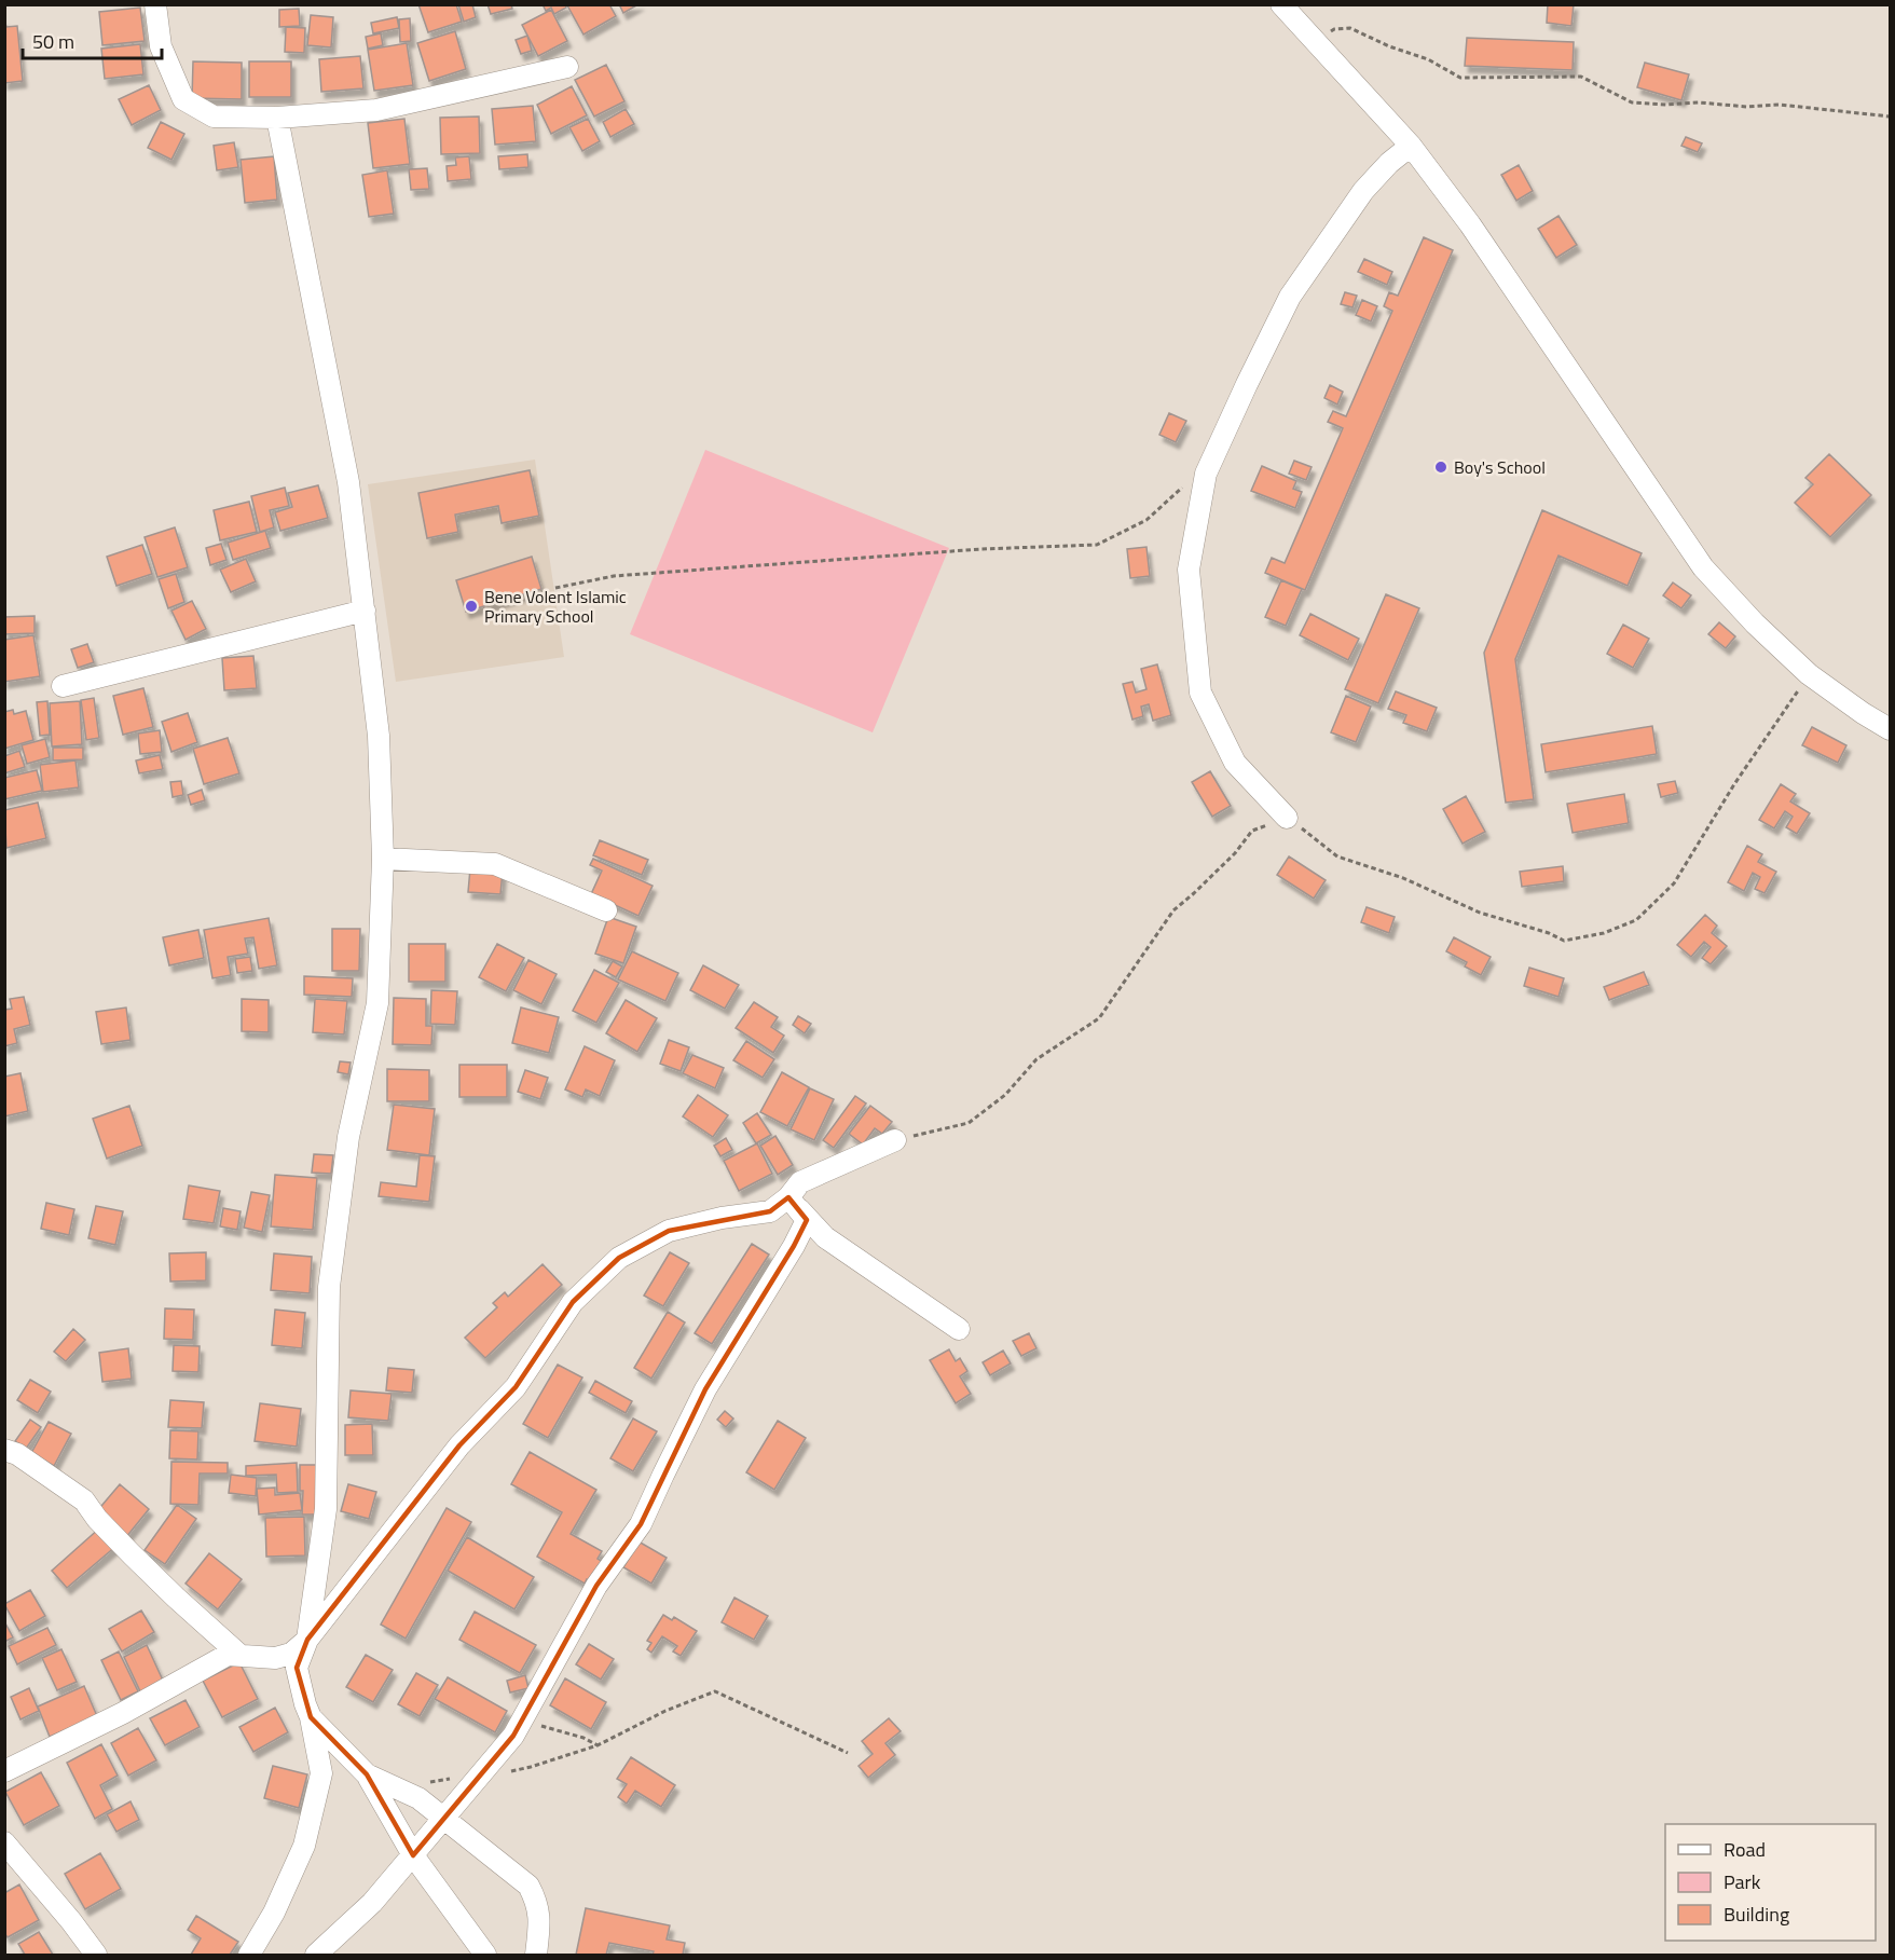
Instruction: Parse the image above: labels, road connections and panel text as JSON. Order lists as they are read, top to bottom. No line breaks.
{"places":["Boy's School","Bene Volent Islamic Primary School"],"legend":["Road","Park","Building"],"scale_bar":"50 m"}
